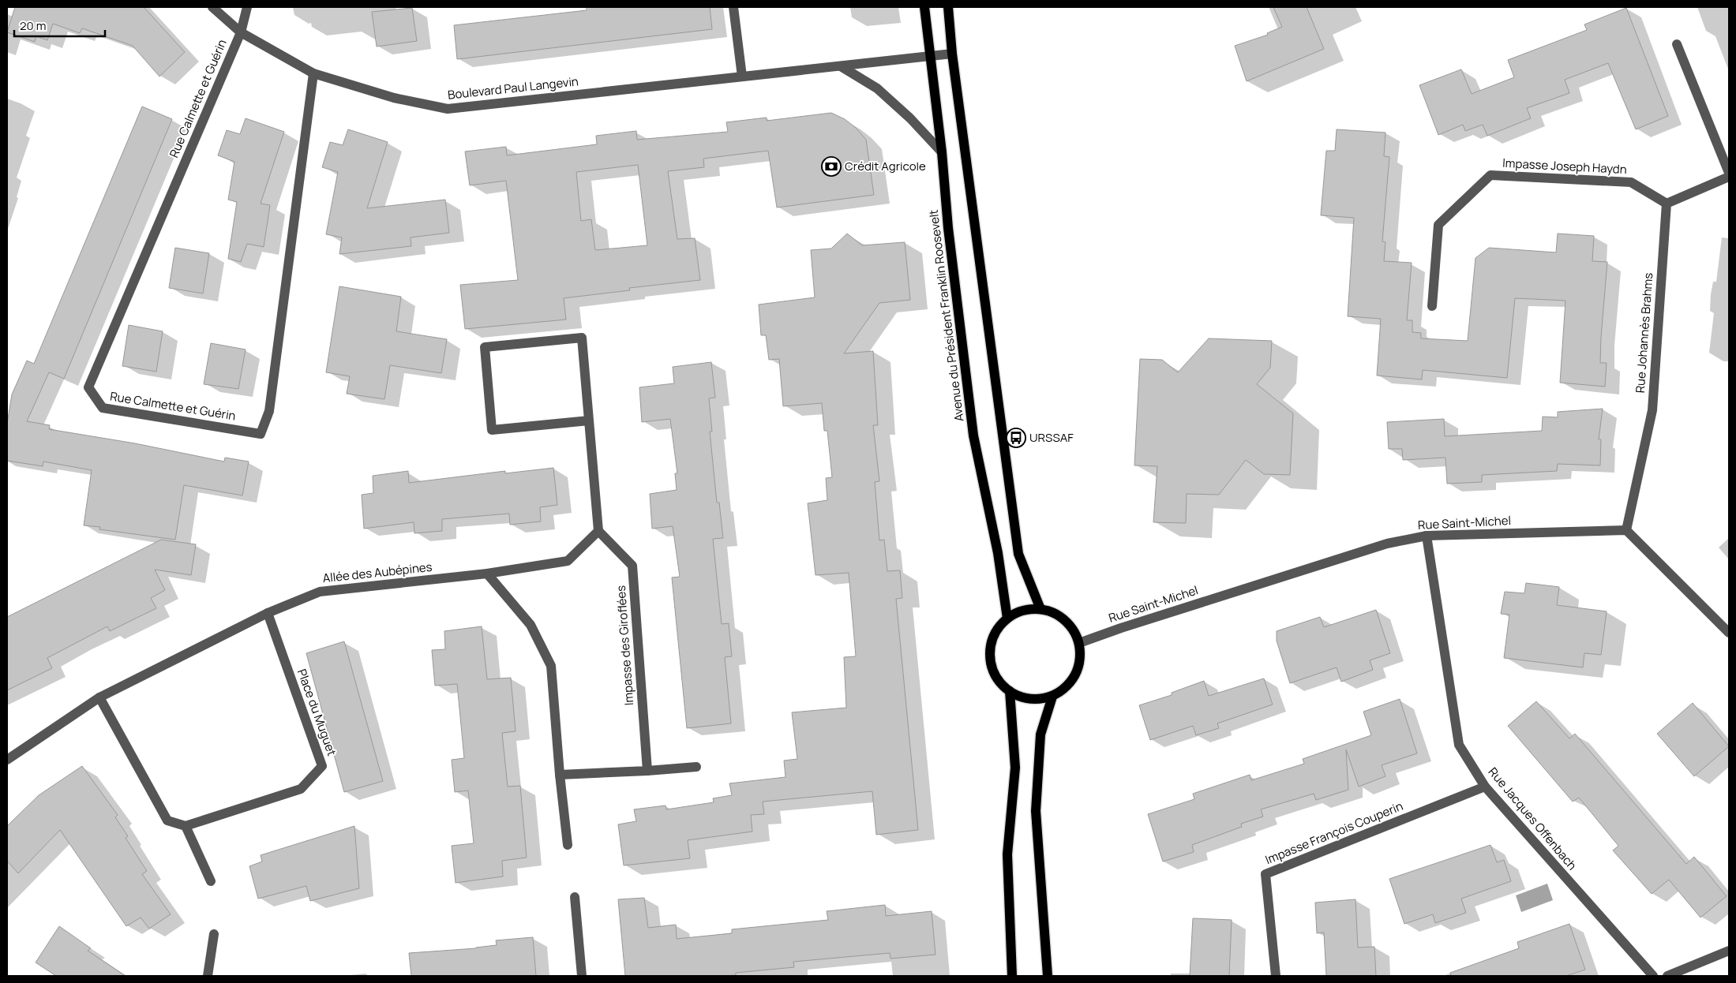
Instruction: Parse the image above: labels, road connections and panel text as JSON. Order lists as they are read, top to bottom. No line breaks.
{"streets":{"main road":["Avenue du Président Franklin Roosevelt"],"street":["Boulevard Paul Langevin","Rue Calmette et Guérin","Impasse Joseph Haydn","Rue Johannès Brahms","Rue Saint-Michel","Allée des Aubépines","Impasse des Giroflées","Place du Muguet","Rue Jacques Offenbach","Impasse François Couperin"]},"crossings":[["Boulevard Paul Langevin","Rue Calmette et Guérin"],["Boulevard Paul Langevin","Avenue du Président Franklin Roosevelt"],["Impasse Joseph Haydn","Rue Johannès Brahms"],["Avenue du Président Franklin Roosevelt","Rue Saint-Michel"],["Rue Johannès Brahms","Rue Saint-Michel"],["Rue Saint-Michel","Rue Jacques Offenbach"],["Allée des Aubépines","Impasse des Giroflées"],["Allée des Aubépines","Place du Muguet"],["Rue Jacques Offenbach","Impasse François Couperin"]],"places":{"bank":["Crédit Agricole"],"bus stop":["URSSAF"]},"scale_bar":"20 m"}
